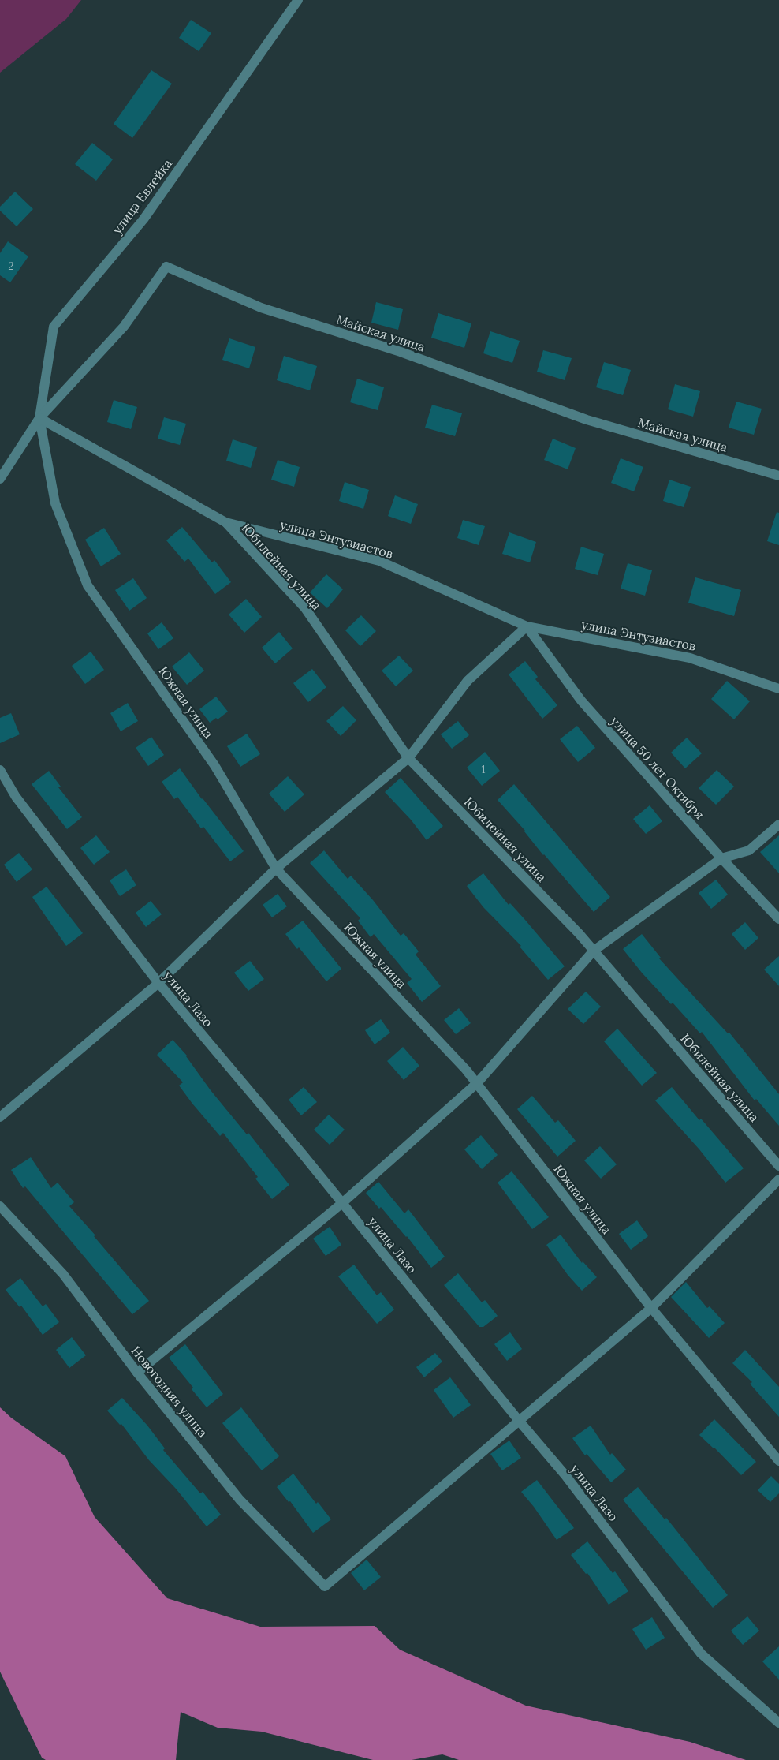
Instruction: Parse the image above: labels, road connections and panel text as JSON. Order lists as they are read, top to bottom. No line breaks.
{"streets":{"street":["улица Евлейка","Майская улица","улица Энтузиастов","Юбилейная улица","Южная улица","улица 50 лет Октября","улица Лазо","Новогодняя улица"]},"crossings":[["улица Евлейка","Майская улица"],["улица Евлейка","улица Энтузиастов"],["улица Евлейка","Южная улица"],["Майская улица","улица Энтузиастов"],["Майская улица","Южная улица"],["улица Энтузиастов","Юбилейная улица"],["улица Энтузиастов","Южная улица"],["улица Энтузиастов","улица 50 лет Октября"],["улица Лазо","Новогодняя улица"]],"house_numbers":["2","1"]}
